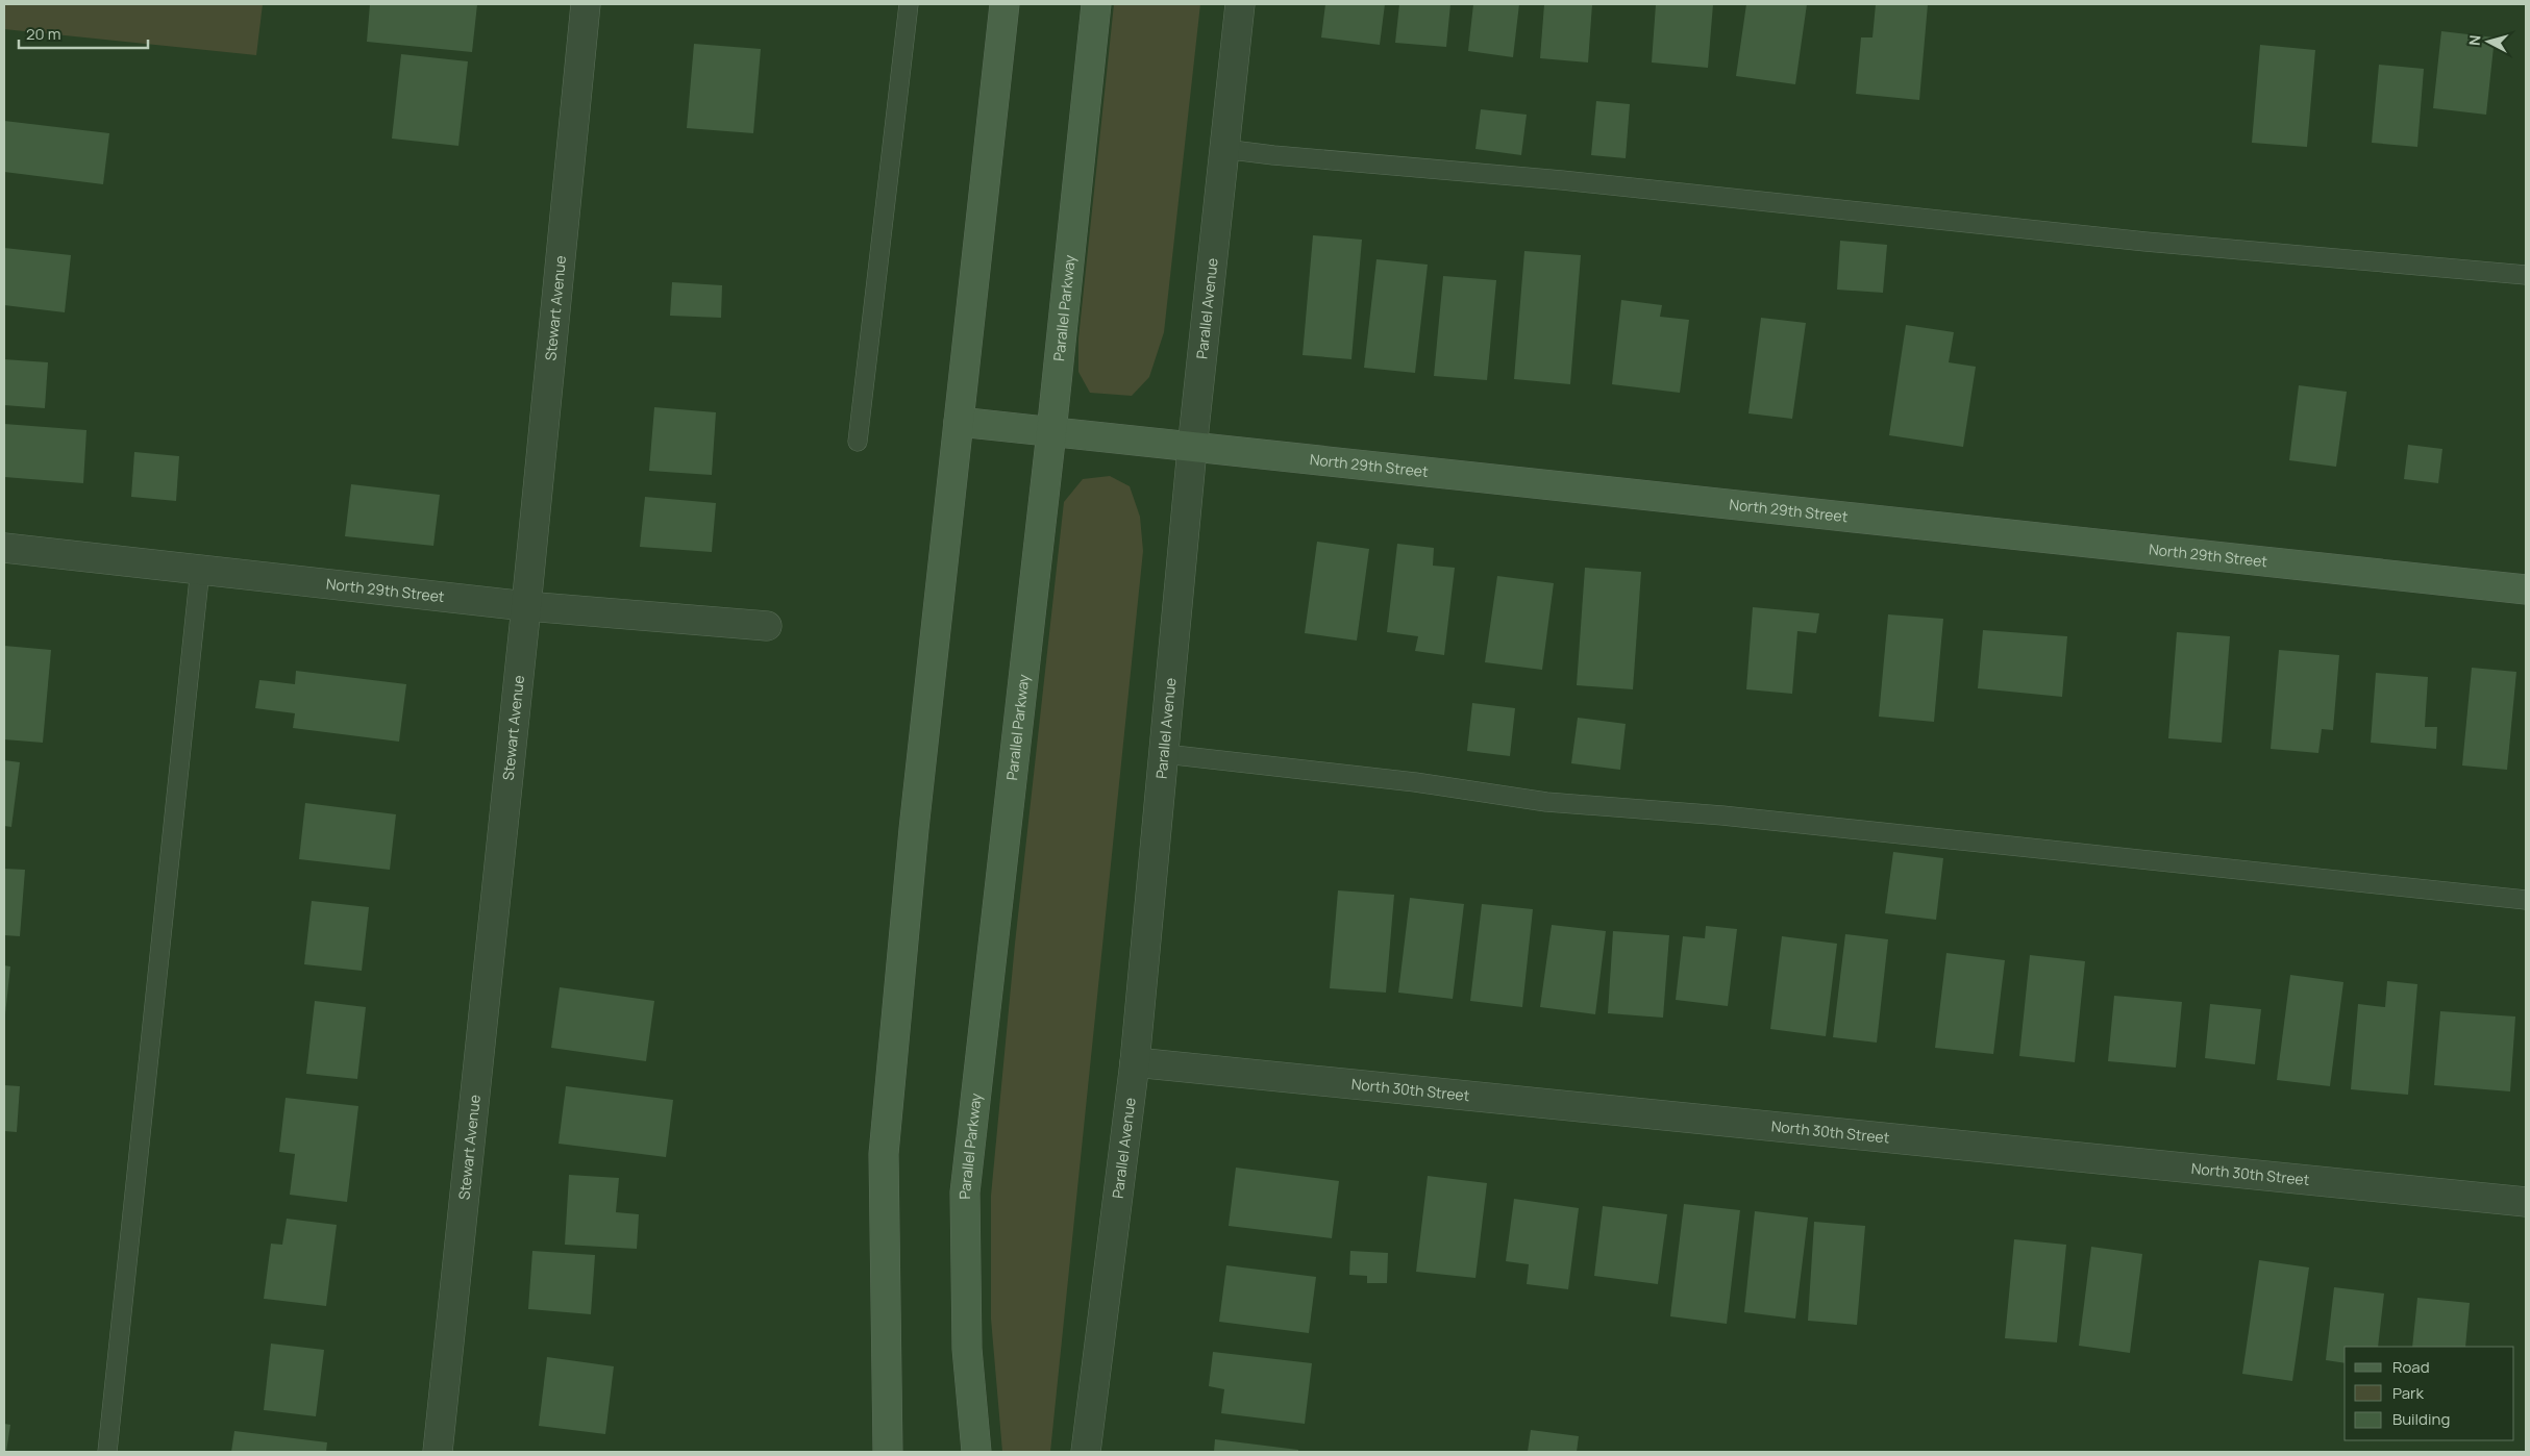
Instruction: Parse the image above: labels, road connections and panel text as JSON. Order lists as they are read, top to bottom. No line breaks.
{"streets":{"main road":["Parallel Parkway","North 29th Street"],"street":["Stewart Avenue","Parallel Avenue","North 30th Street"]},"crossings":[["Stewart Avenue","North 29th Street"],["Parallel Parkway","North 29th Street"],["Parallel Avenue","North 29th Street"],["Parallel Avenue","North 30th Street"]],"legend":["Road","Park","Building"],"scale_bar":"20 m","north":"left"}
